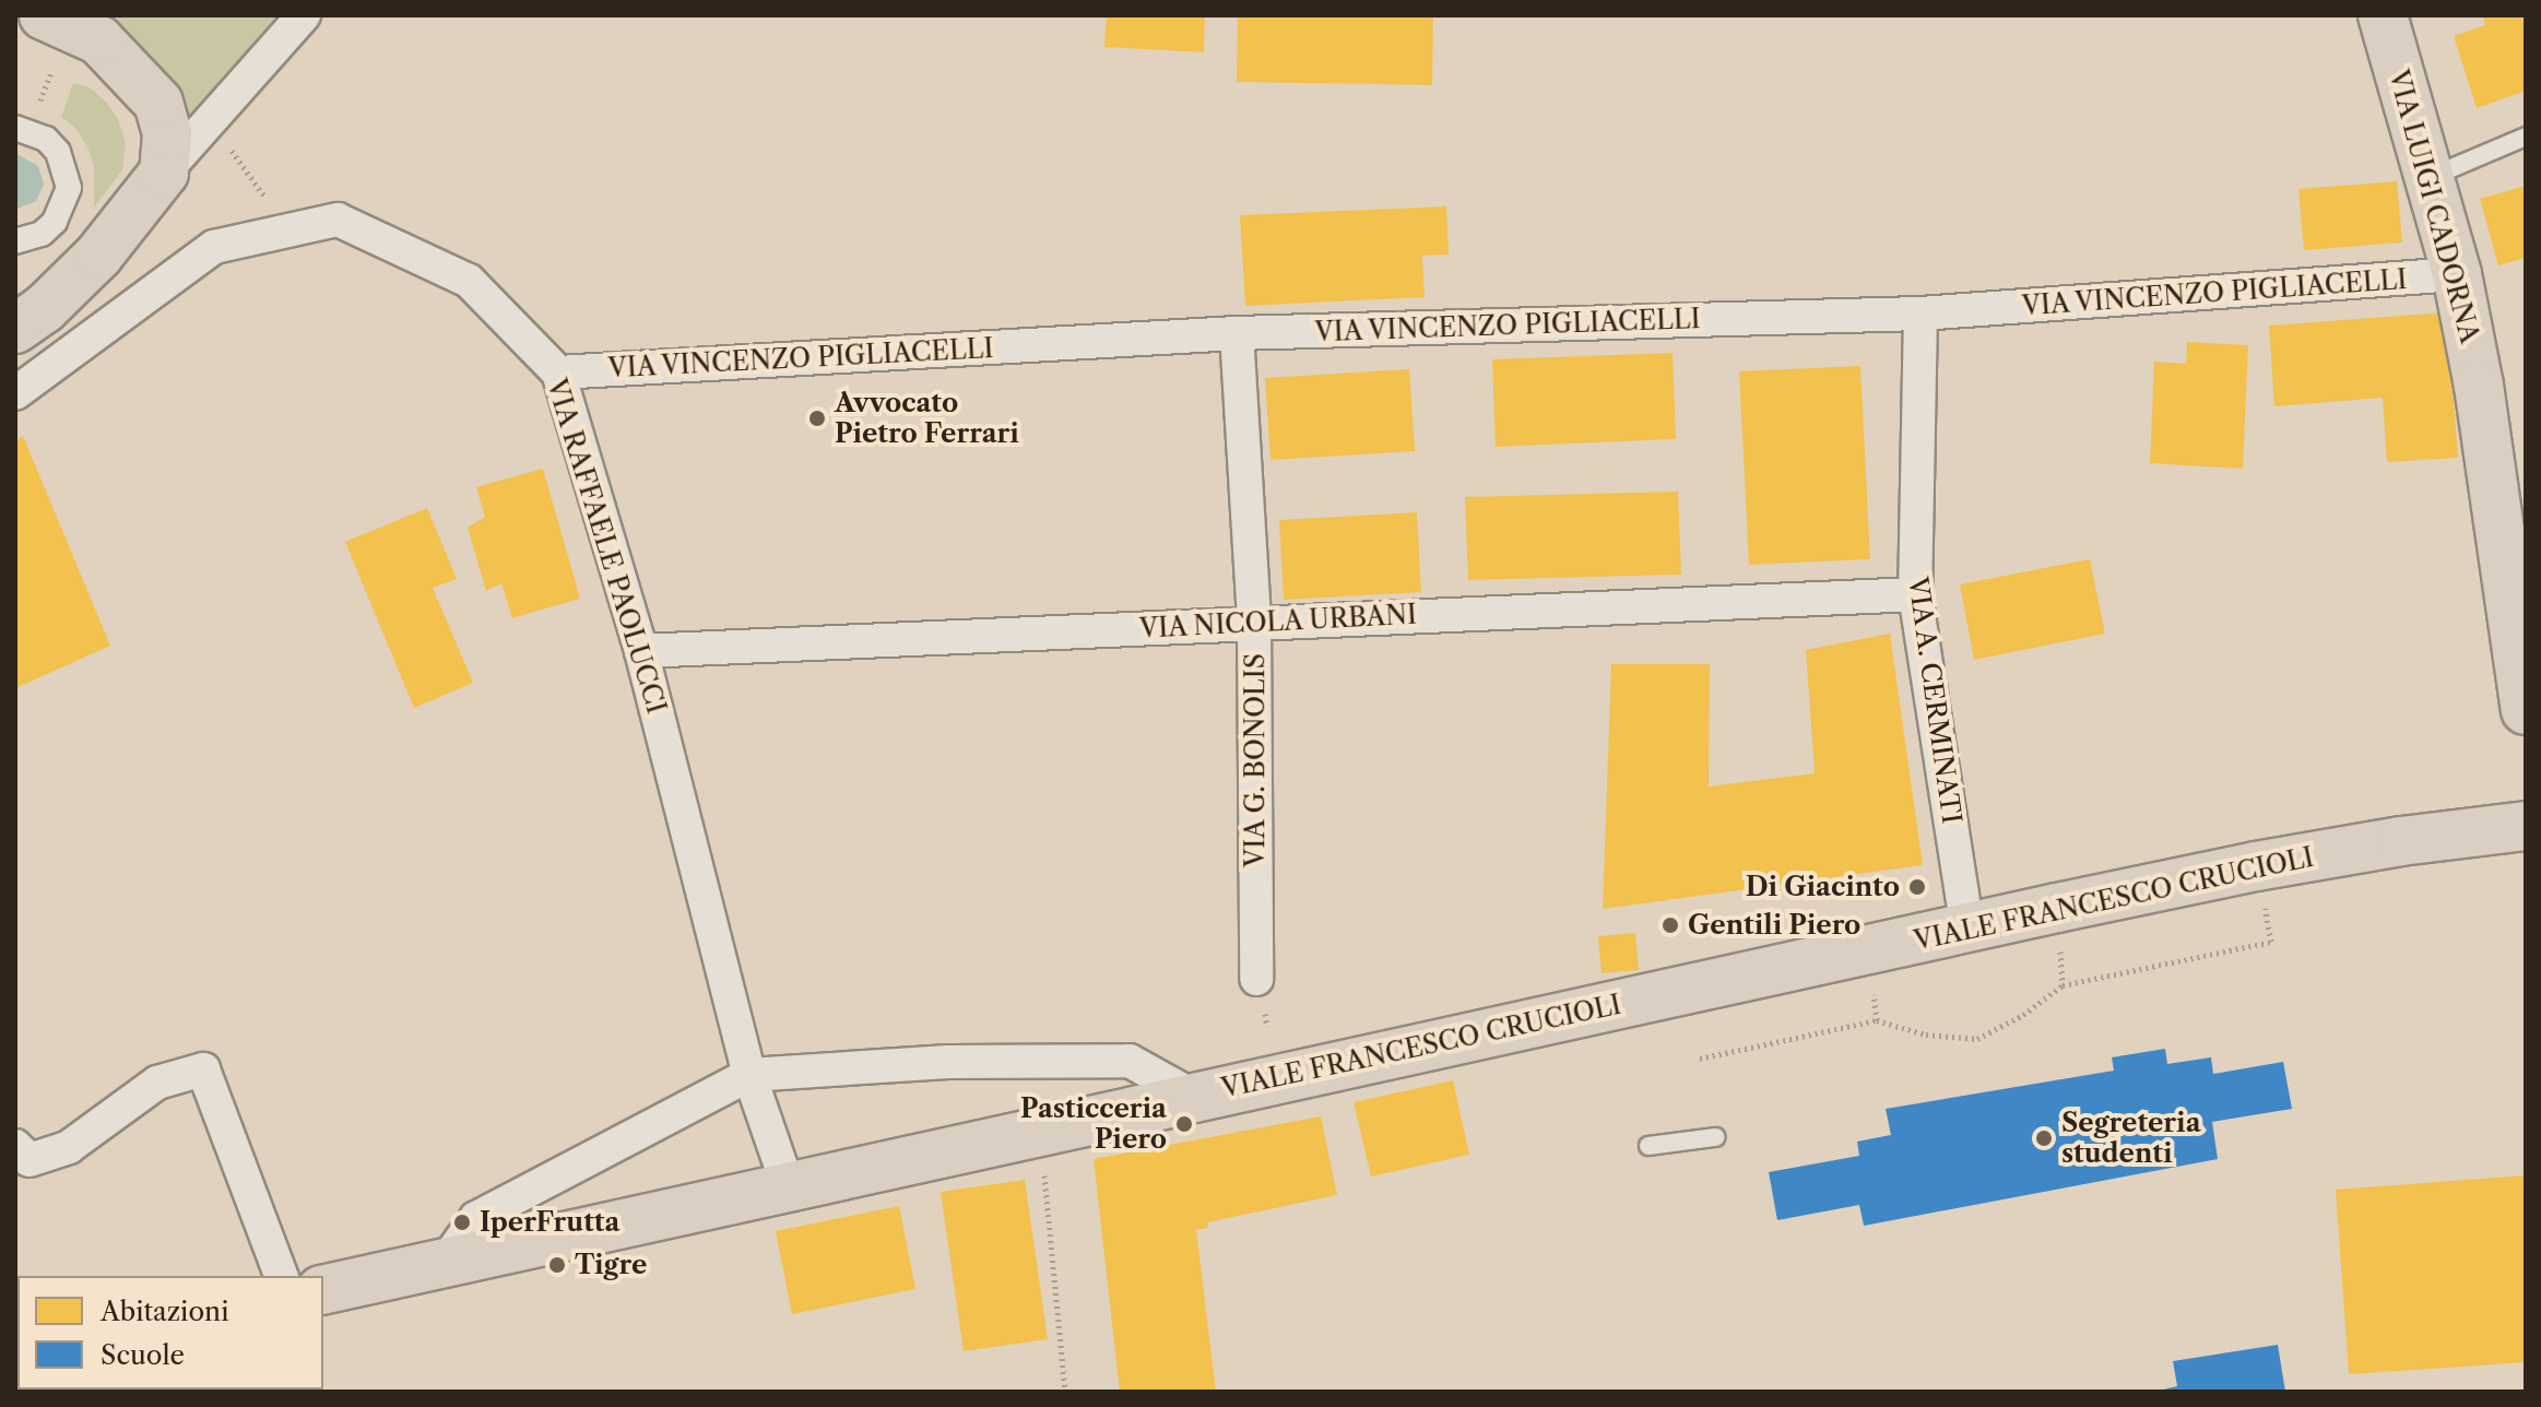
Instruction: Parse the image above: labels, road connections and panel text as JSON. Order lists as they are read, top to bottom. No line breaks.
{"streets":{"main road":["VIA LUIGI CADORNA","VIALE FRANCESCO CRUCIOLI"],"street":["VIA VINCENZO PIGLIACELLI","VIA RAFFAELE PAOLUCCI","VIA NICOLA URBANI","VIA A. CERMINATI","VIA G. BONOLIS"]},"crossings":[["VIA LUIGI CADORNA","VIA VINCENZO PIGLIACELLI"],["VIA VINCENZO PIGLIACELLI","VIA RAFFAELE PAOLUCCI"],["VIA VINCENZO PIGLIACELLI","VIA A. CERMINATI"],["VIA VINCENZO PIGLIACELLI","VIA G. BONOLIS"],["VIA RAFFAELE PAOLUCCI","VIA NICOLA URBANI"],["VIA RAFFAELE PAOLUCCI","VIALE FRANCESCO CRUCIOLI"],["VIA NICOLA URBANI","VIA A. CERMINATI"],["VIA NICOLA URBANI","VIA G. BONOLIS"],["VIA A. CERMINATI","VIALE FRANCESCO CRUCIOLI"]],"places":["Avvocato Pietro Ferrari","Di Giacinto","Gentili Piero","Pasticceria Piero","Segreteria studenti","IperFrutta","Tigre"],"legend":["Abitazioni","Scuole"]}
